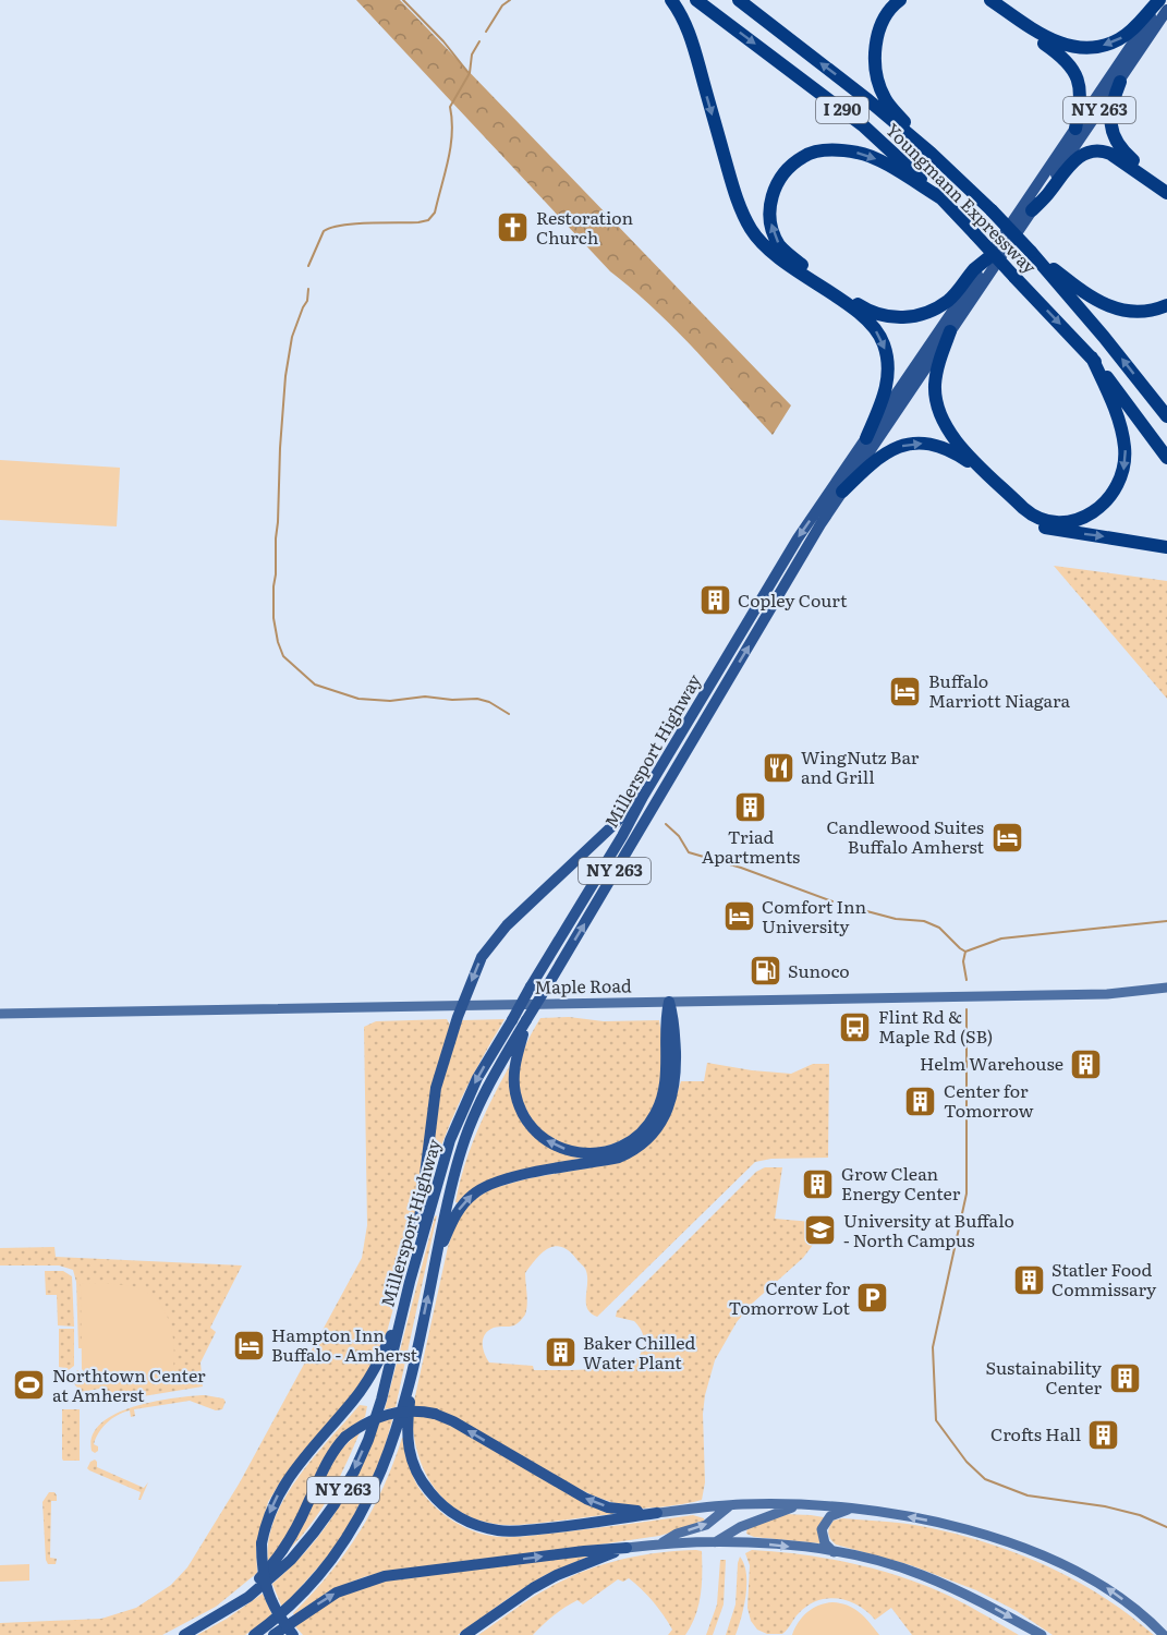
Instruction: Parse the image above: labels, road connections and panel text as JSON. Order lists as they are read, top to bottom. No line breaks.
{"streets":{"highway":["I 290","Youngmann Expressway"],"main road":["NY 263","Millersport Highway","Maple Road"]},"places":{"church":["Restoration Church"],"building":["Copley Court","Triad Apartments","Helm Warehouse","Center for Tomorrow","Grow Clean Energy Center","Statler Food Commissary","Baker Chilled Water Plant","Sustainability Center","Crofts Hall"],"hotel":["Buffalo Marriott Niagara","Candlewood Suites Buffalo Amherst","Comfort Inn University","Hampton Inn Buffalo - Amherst"],"restaurant":["WingNutz Bar and Grill"],"fuel station":["Sunoco"],"bus stop":["Flint Rd & Maple Rd (SB)"],"school or university":["University at Buffalo - North Campus"],"parking":["Center for Tomorrow Lot"],"sports":["Northtown Center at Amherst"]}}
